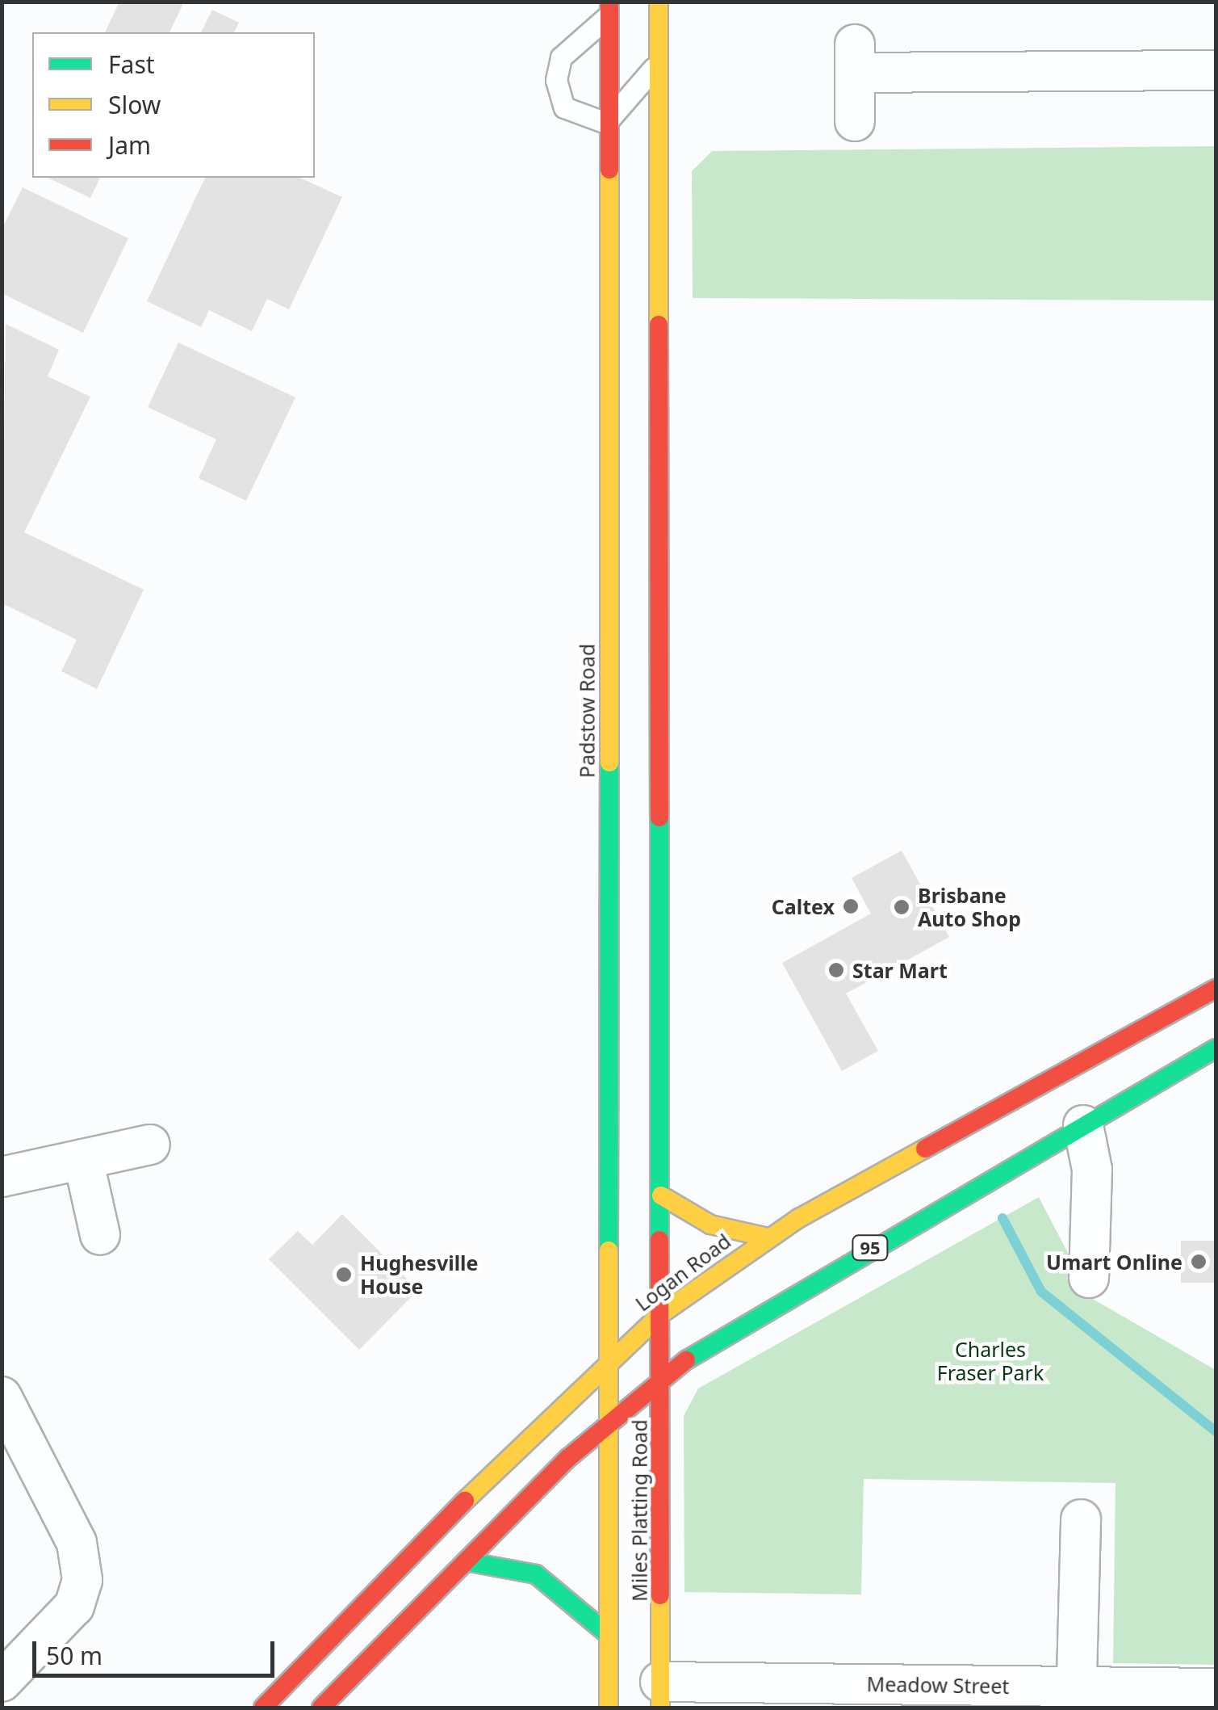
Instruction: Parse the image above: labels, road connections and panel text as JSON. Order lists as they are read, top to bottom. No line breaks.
{"streets":{"main road":["Padstow Road","95","Logan Road","Miles Platting Road"],"street":["Meadow Street"]},"crossings":[["Padstow Road","95"],["Padstow Road","Logan Road"],["Padstow Road","Miles Platting Road"],["95","Miles Platting Road"],["Logan Road","Miles Platting Road"],["Miles Platting Road","Meadow Street"]],"parks":["Charles Fraser Park"],"places":["Caltex","Brisbane Auto Shop","Star Mart","Umart Online","Hughesville House"],"legend":["Fast","Slow","Jam"],"scale_bar":"50 m"}
